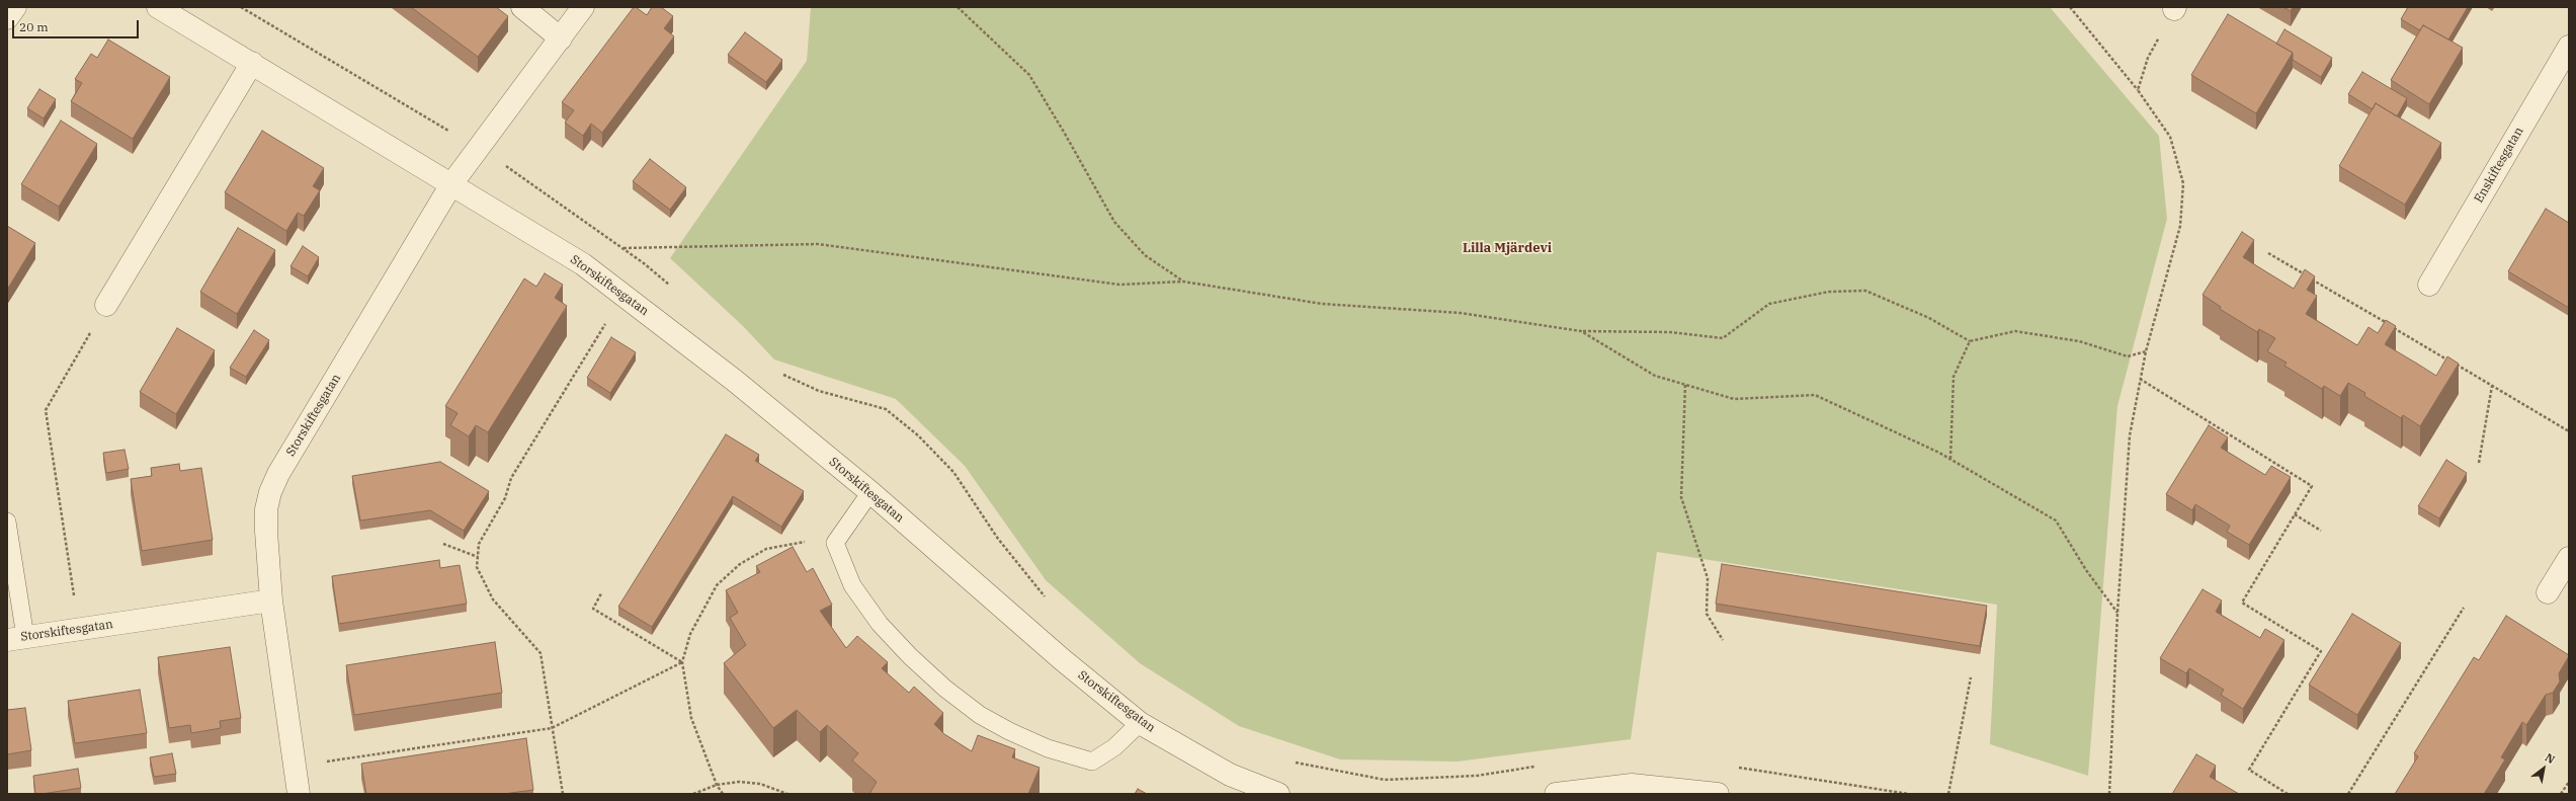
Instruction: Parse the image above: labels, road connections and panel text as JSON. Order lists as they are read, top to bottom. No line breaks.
{"streets":{"street":["Enskiftesgatan","Storskiftesgatan"]},"districts":["Lilla Mjärdevi"],"scale_bar":"20 m","north":"top right"}
